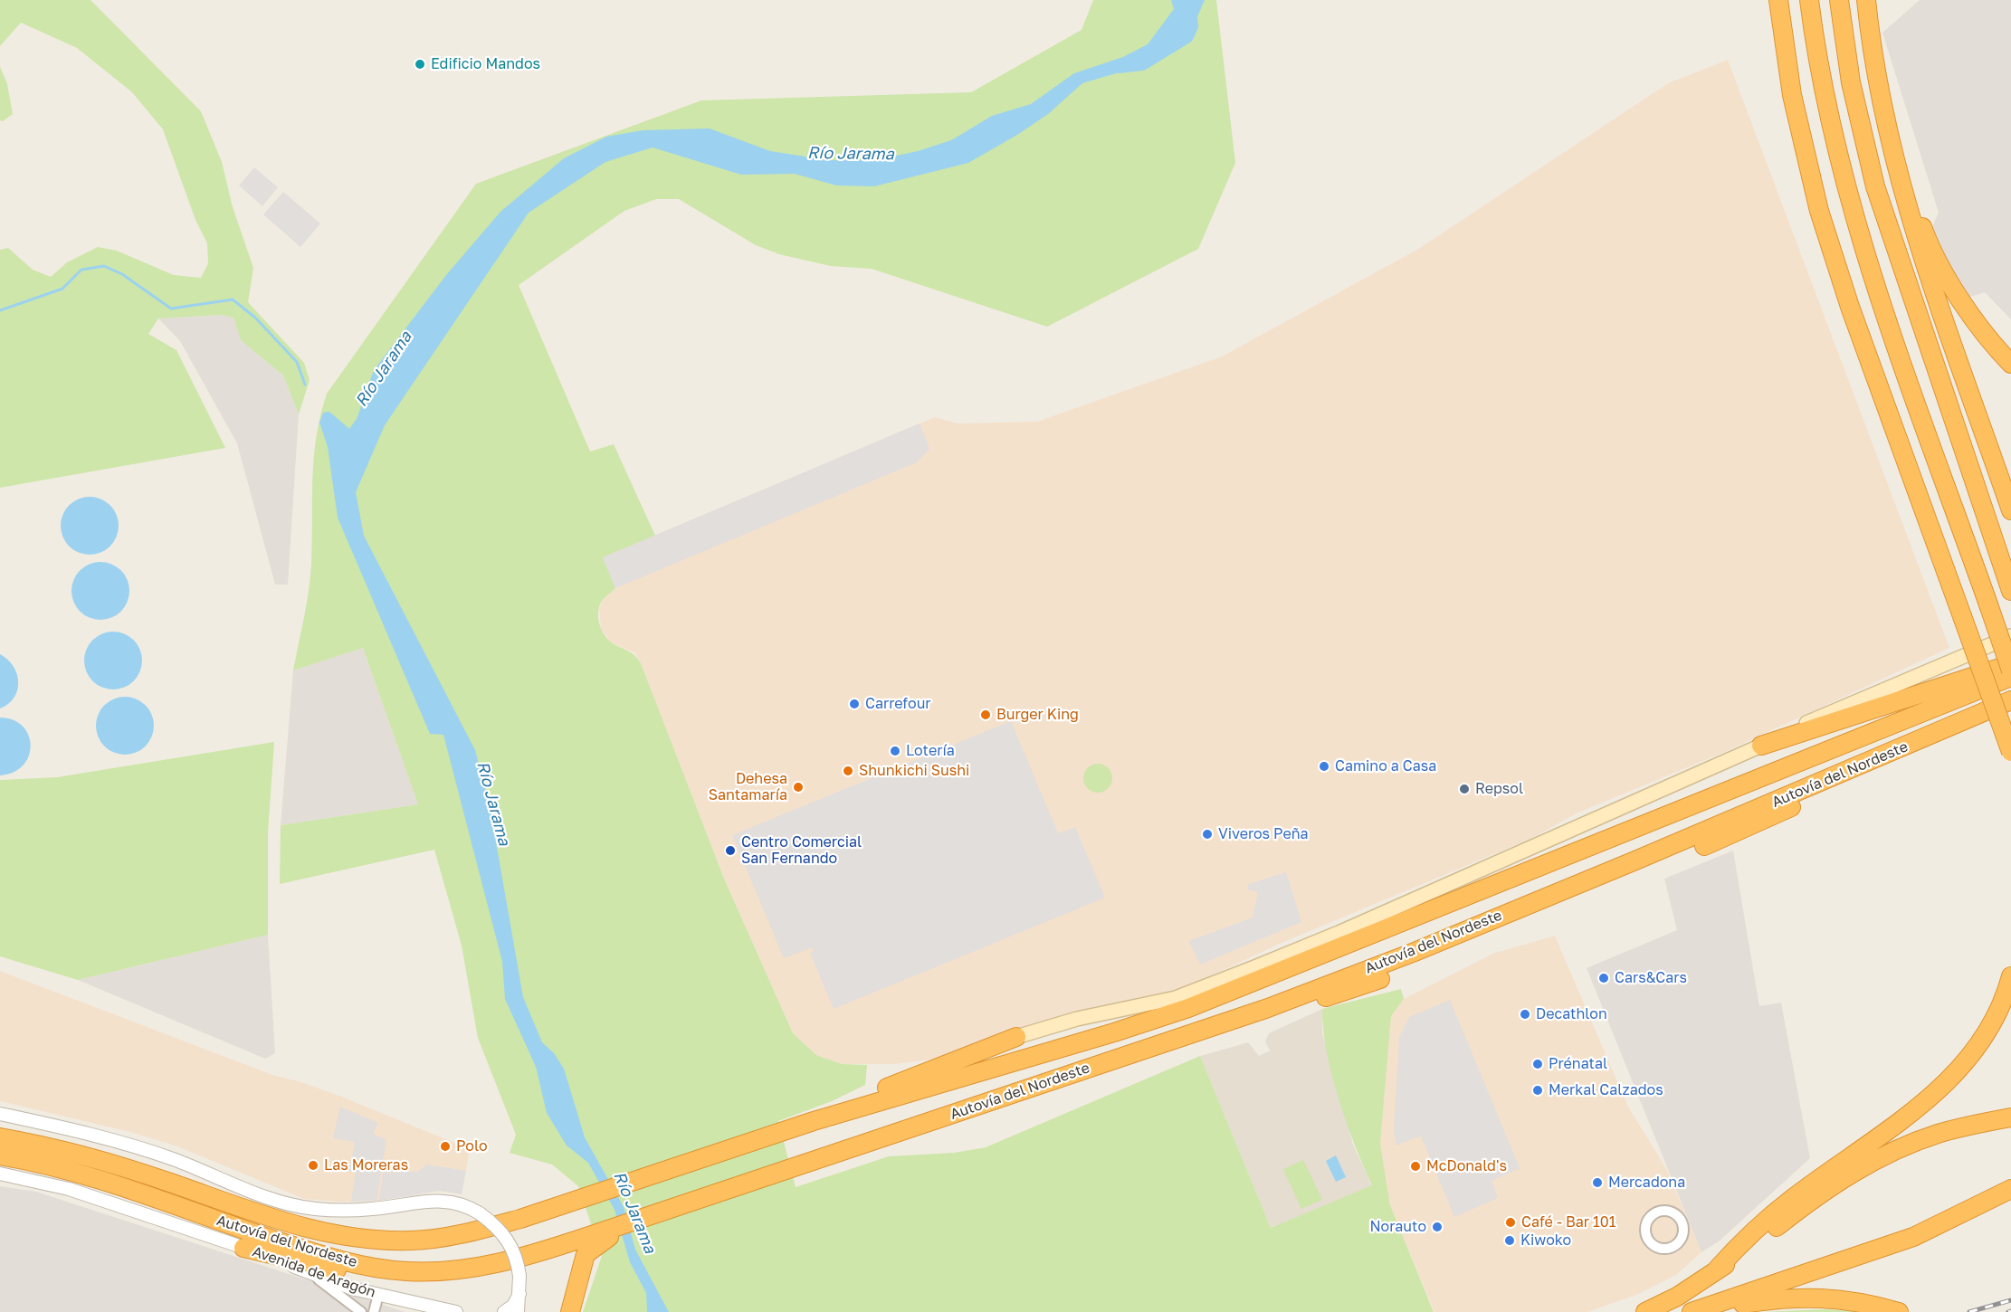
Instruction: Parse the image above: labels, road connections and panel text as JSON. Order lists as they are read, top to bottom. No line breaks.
{"streets":{"highway":["Autovía del Nordeste"],"street":["Avenida de Aragón"]},"water":["Río Jarama"],"places":["Edificio Mandos","Carrefour","Burger King","Lotería","Camino a Casa","Shunkichi Sushi","Dehesa Santamaría","Repsol","Viveros Peña","Centro Comercial San Fernando","Cars&Cars","Decathlon","Prénatal","Merkal Calzados","Polo","Las Moreras","McDonald's","Mercadona","Café - Bar 101","Norauto","Kiwoko"]}
